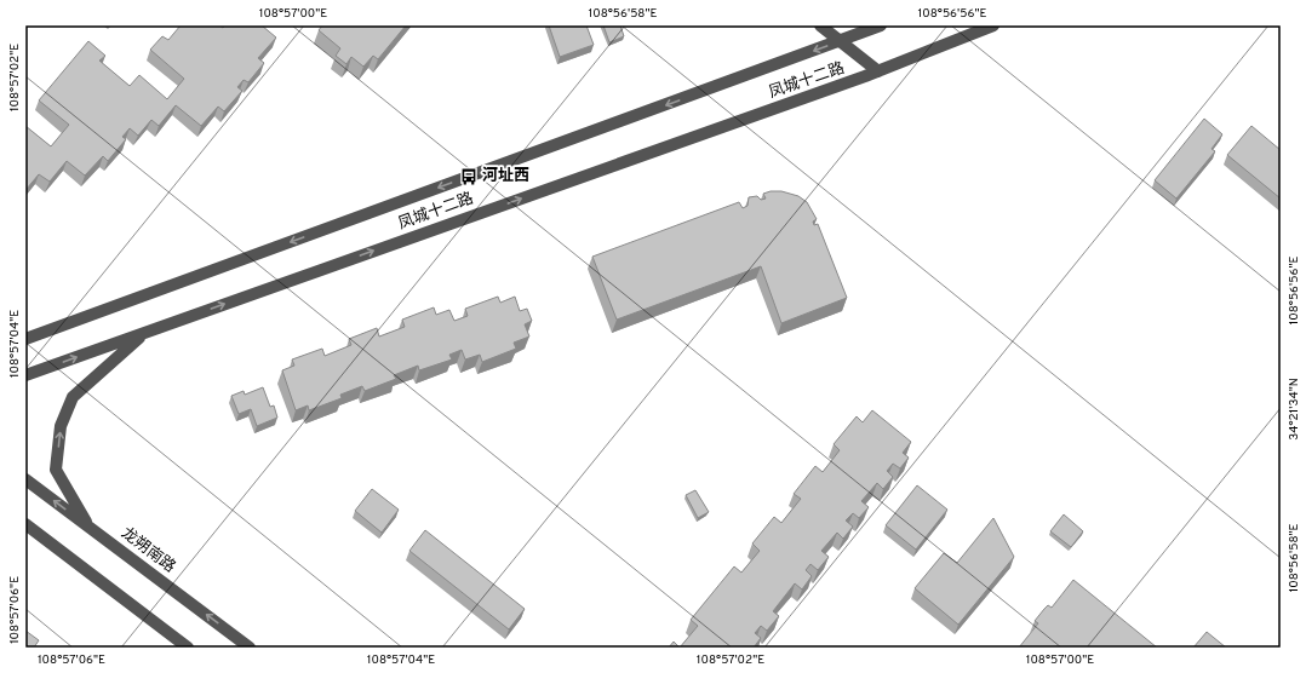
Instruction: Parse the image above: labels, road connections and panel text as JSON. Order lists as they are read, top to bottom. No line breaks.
{"streets":{"street":["凤城十二路","龙朔南路"]},"places":{"bus stop":["河址西"]},"coordinates":["108°57'00\"E","108°56'58\"E","108°56'56\"E","108°57'02\"E","108°57'04\"E","34°21'34\"N","108°57'06\"E"]}
